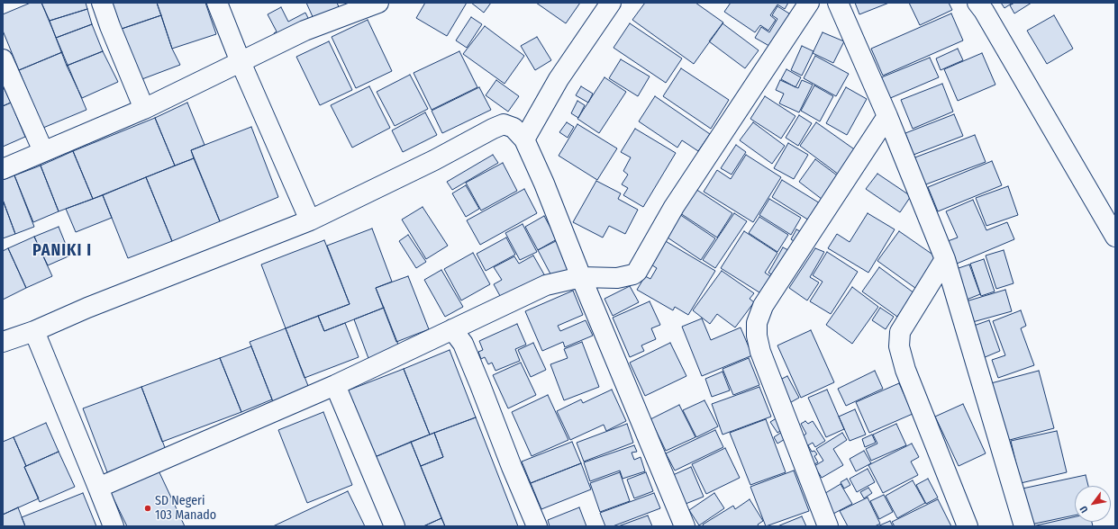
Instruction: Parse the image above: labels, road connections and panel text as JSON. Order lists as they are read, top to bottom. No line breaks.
{"districts":["PANIKI I"],"places":["SD Negeri 103 Manado"],"north":"bottom left"}
